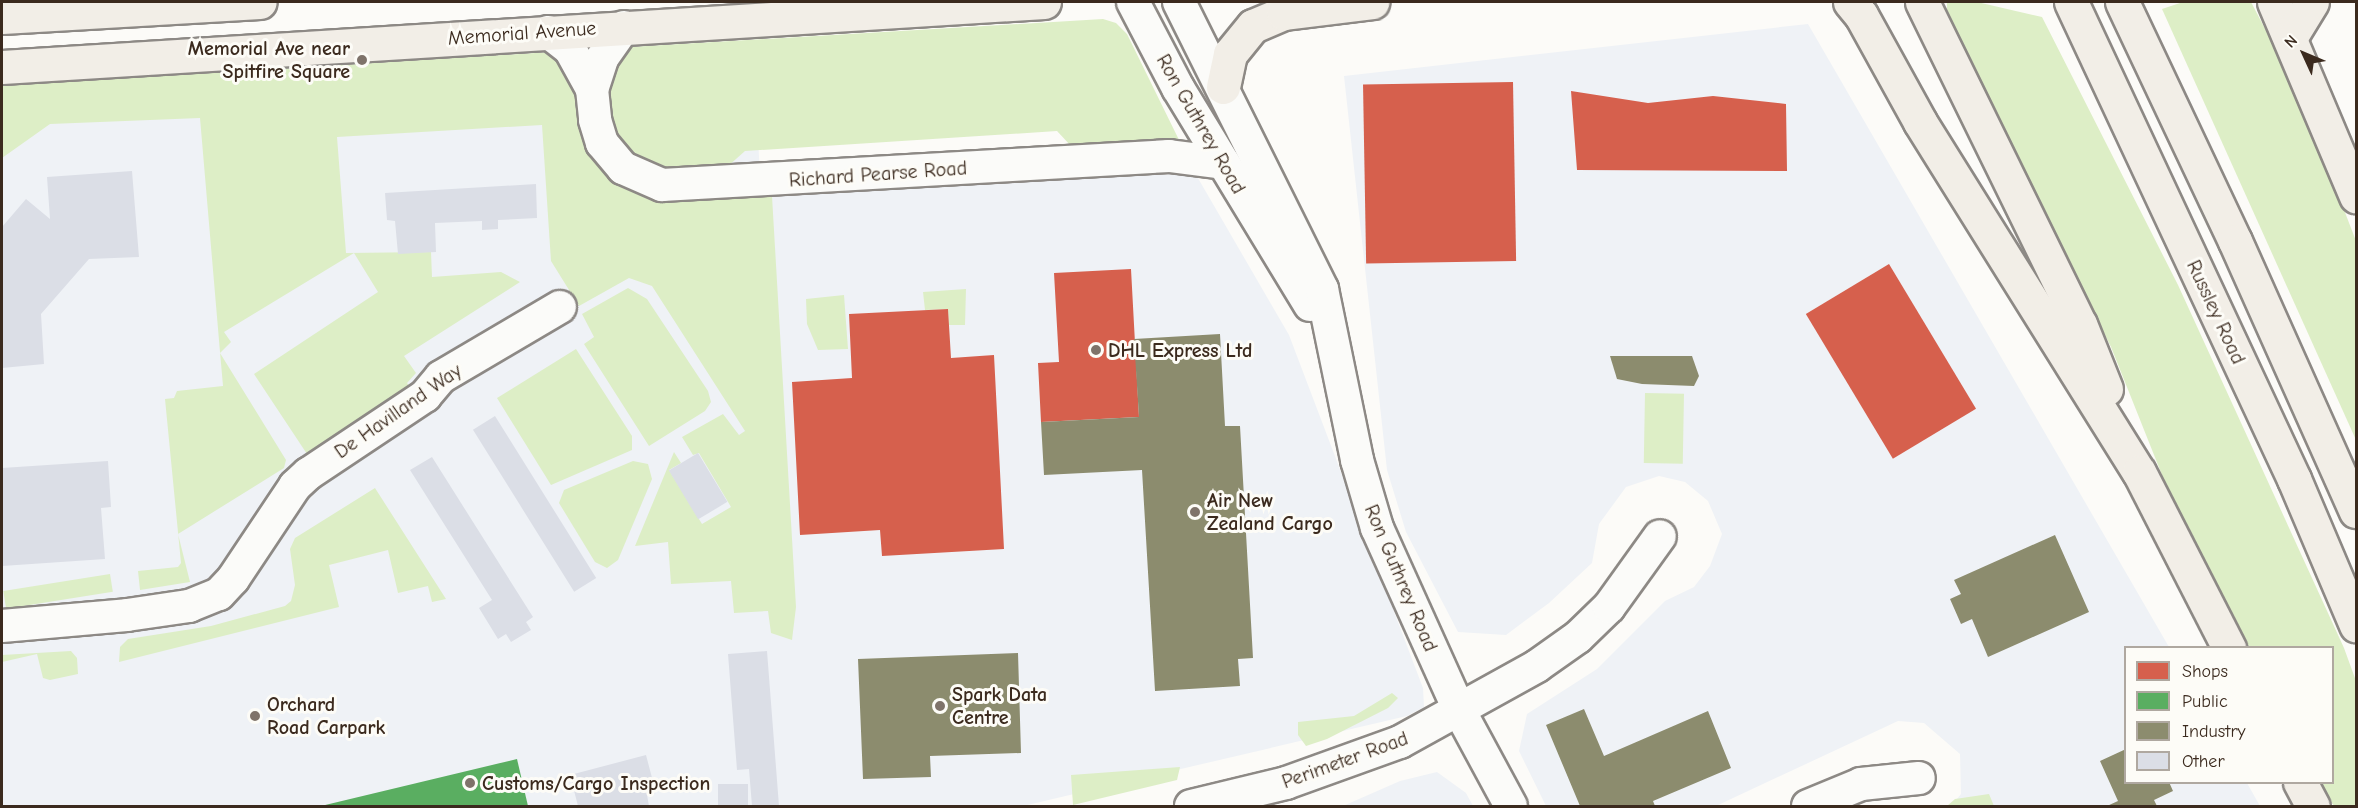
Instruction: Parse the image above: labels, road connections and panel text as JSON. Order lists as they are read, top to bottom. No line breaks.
{"streets":{"main road":["Memorial Avenue","Russley Road"],"street":["Ron Guthrey Road","Richard Pearse Road","De Havilland Way","Perimeter Road"]},"crossings":[["Memorial Avenue","Richard Pearse Road"],["Ron Guthrey Road","Richard Pearse Road"],["Ron Guthrey Road","Perimeter Road"]],"places":["Memorial Ave near Spitfire Square","DHL Express Ltd","Air New Zealand Cargo","Spark Data Centre","Orchard Road Carpark","Customs/Cargo Inspection"],"legend":["Shops","Public","Industry","Other"],"north":"top left"}
